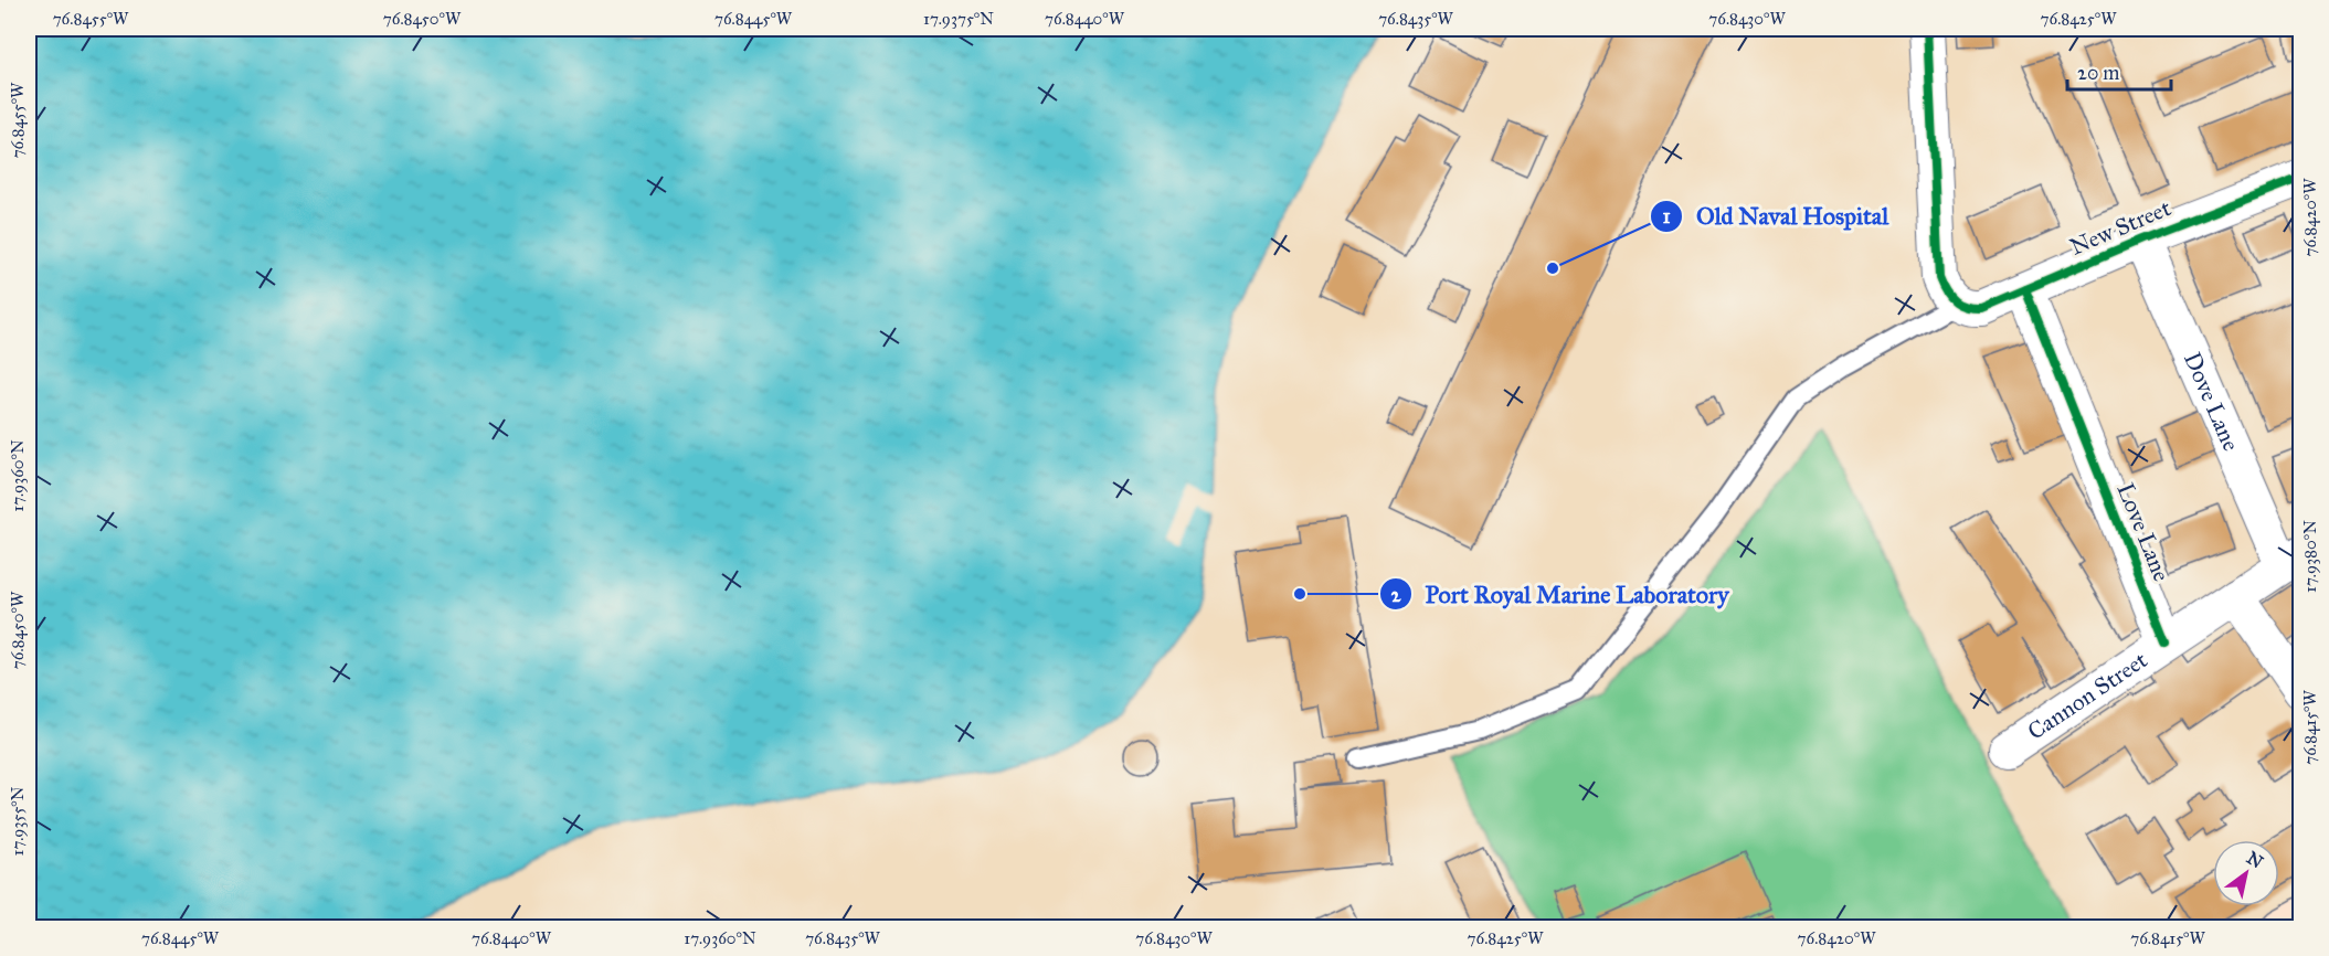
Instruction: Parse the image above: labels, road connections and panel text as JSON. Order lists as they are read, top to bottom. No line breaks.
{"streets":{"street":["New Street","Dove Lane","Love Lane","Cannon Street"]},"crossings":[["New Street","Dove Lane"],["New Street","Love Lane"],["Dove Lane","Cannon Street"],["Love Lane","Cannon Street"]],"places":["Old Naval Hospital","Port Royal Marine Laboratory"],"scale_bar":"20 m","north":"top right","coordinates":["76.8455°W","76.8450°W","76.8445°W","17.9375°N","76.8440°W","76.8435°W","76.8430°W","76.8425°W","76.8420°W","17.9360°N","17.9380°N","76.8415°W","17.9355°N"]}
